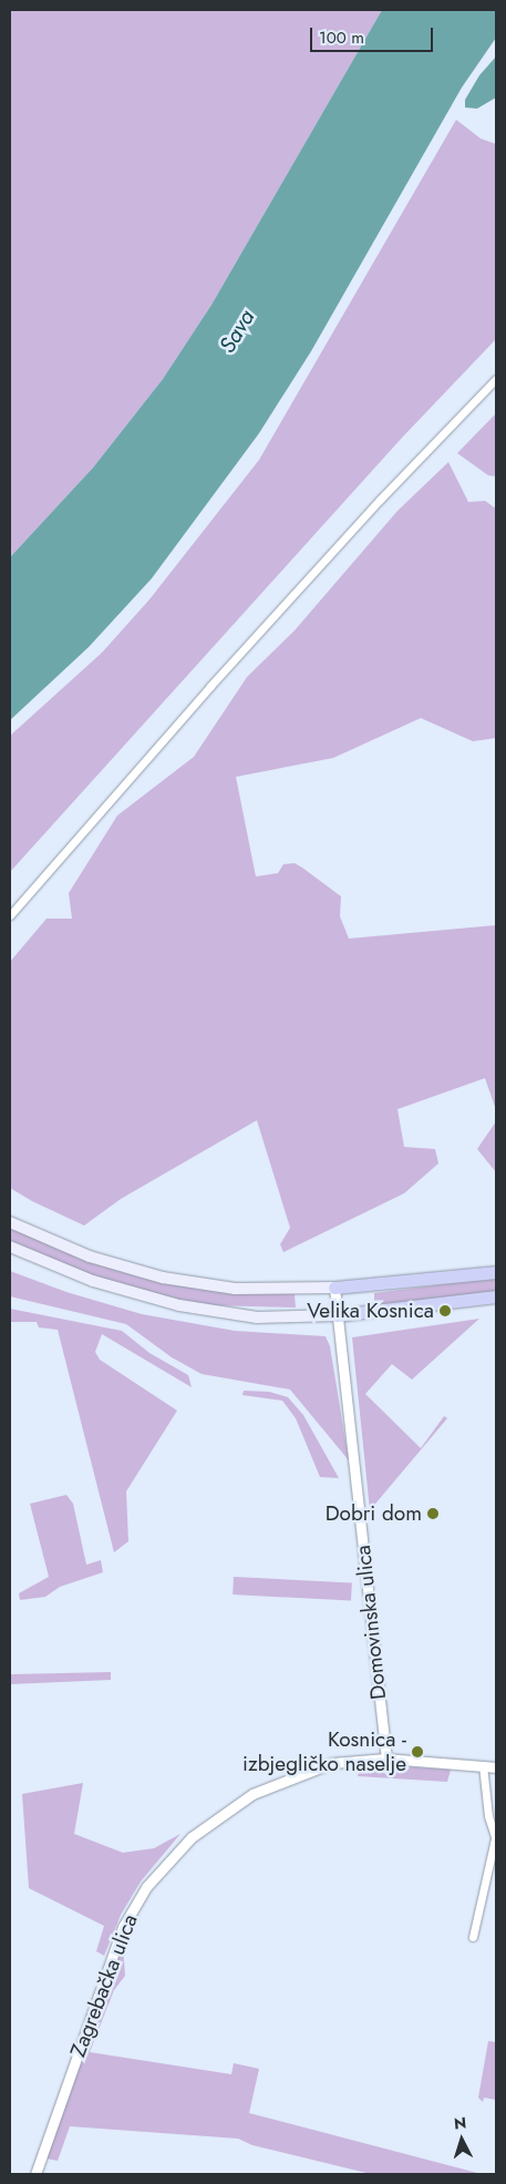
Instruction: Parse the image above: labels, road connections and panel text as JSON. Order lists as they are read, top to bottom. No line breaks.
{"streets":{"street":["Domovinska ulica","Zagrebačka ulica"]},"crossings":[["Domovinska ulica","Zagrebačka ulica"]],"water":["Sava"],"places":["Velika Kosnica","Dobri dom","Kosnica - izbjegličko naselje"],"scale_bar":"100 m","north":"top"}
